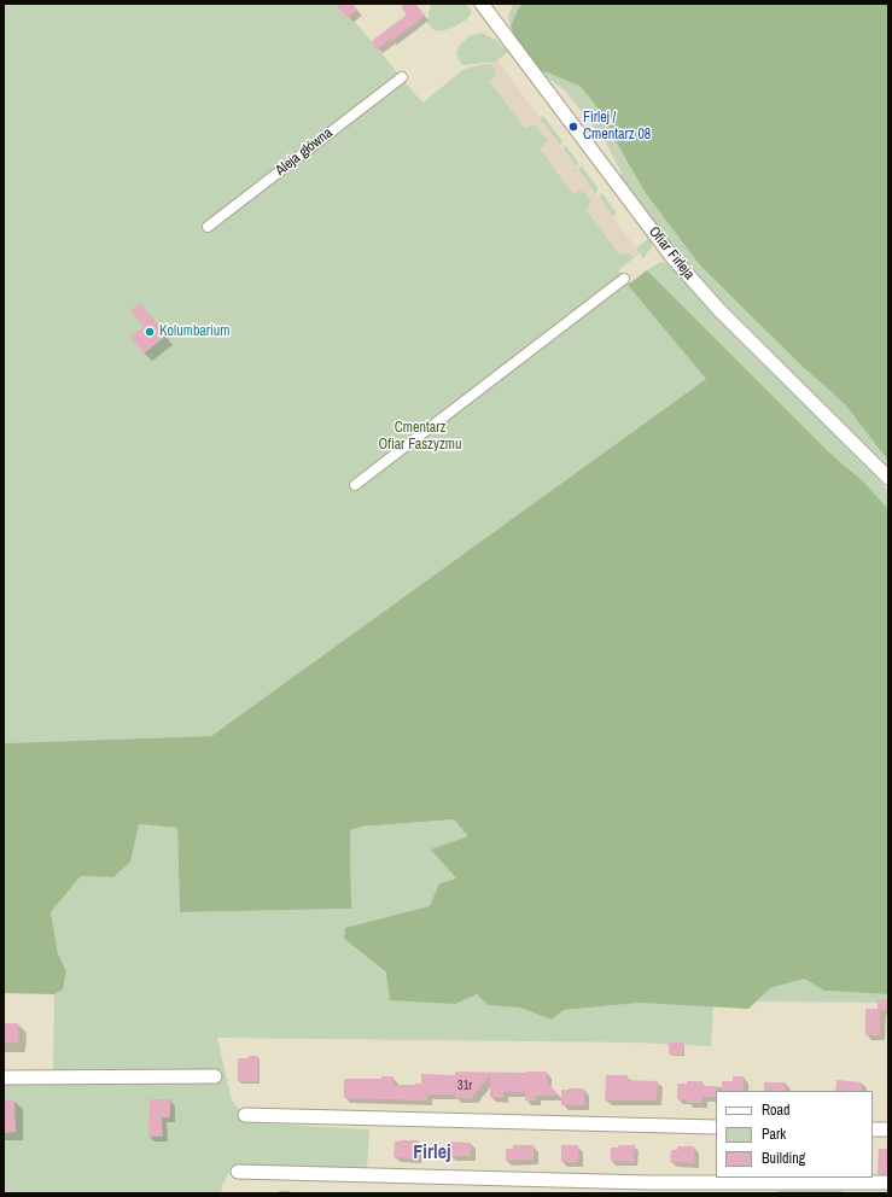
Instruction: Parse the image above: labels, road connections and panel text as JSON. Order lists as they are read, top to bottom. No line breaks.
{"streets":{"street":["Aleja główna","Ofiar Firleja"]},"districts":["Firlej"],"parks":["Cmentarz Ofiar Faszyzmu"],"places":["Firlej / Cmentarz 08","Kolumbarium"],"house_numbers":["31r"],"legend":["Road","Park","Building"]}
